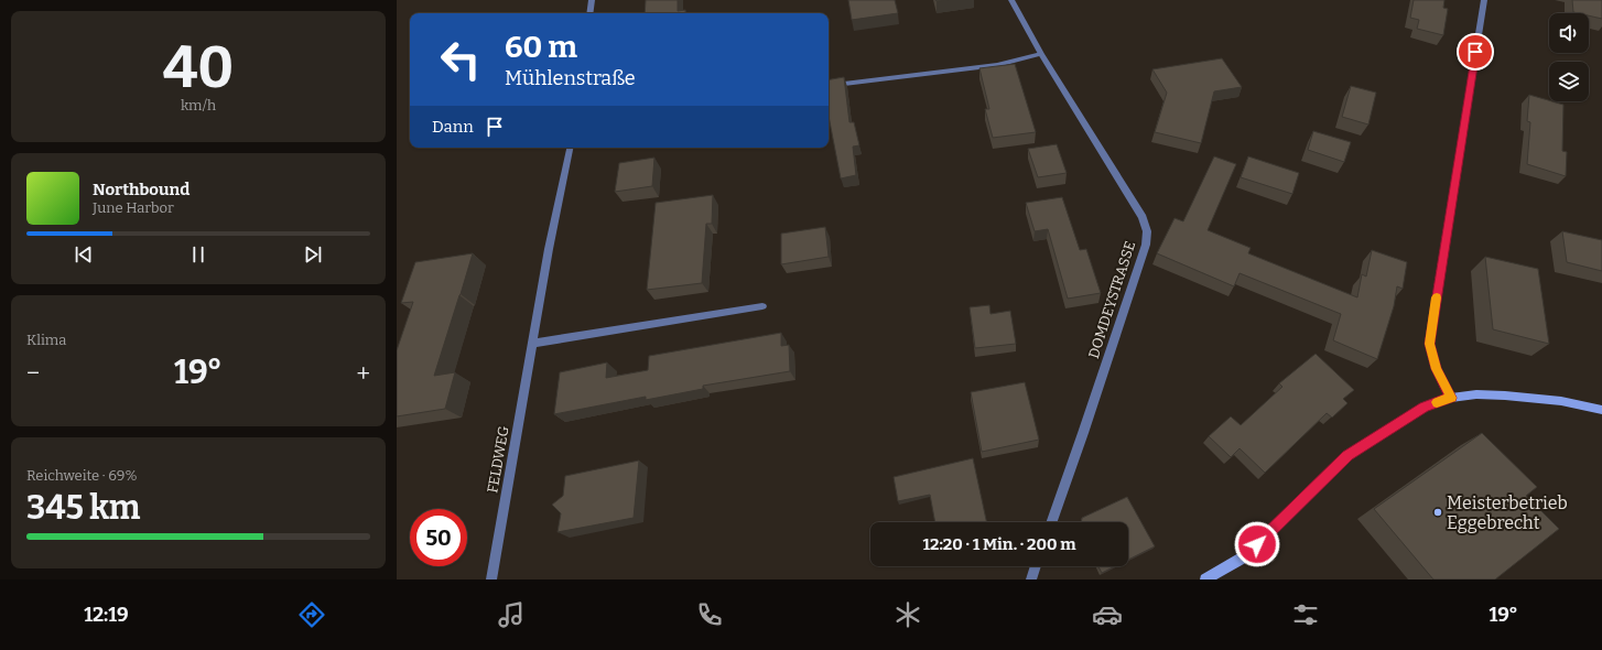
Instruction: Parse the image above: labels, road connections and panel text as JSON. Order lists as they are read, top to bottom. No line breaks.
{"streets":{"street":["DOMDEYSTRASSE","FELDWEG"]},"places":["Meisterbetrieb Eggebrecht"],"page":{"tile":[["40","km/h"],"Klima",["Reichweite · 69%","345 km"]],"turn":["60 m","Mühlenstraße"],"then":"Dann","song":["Northbound","June Harbor"],"heat":["−","19°","+"],"limit":"50","trip":"12:20 · 1 Min. · 200 m","tabs":["12:19","19°"]}}
